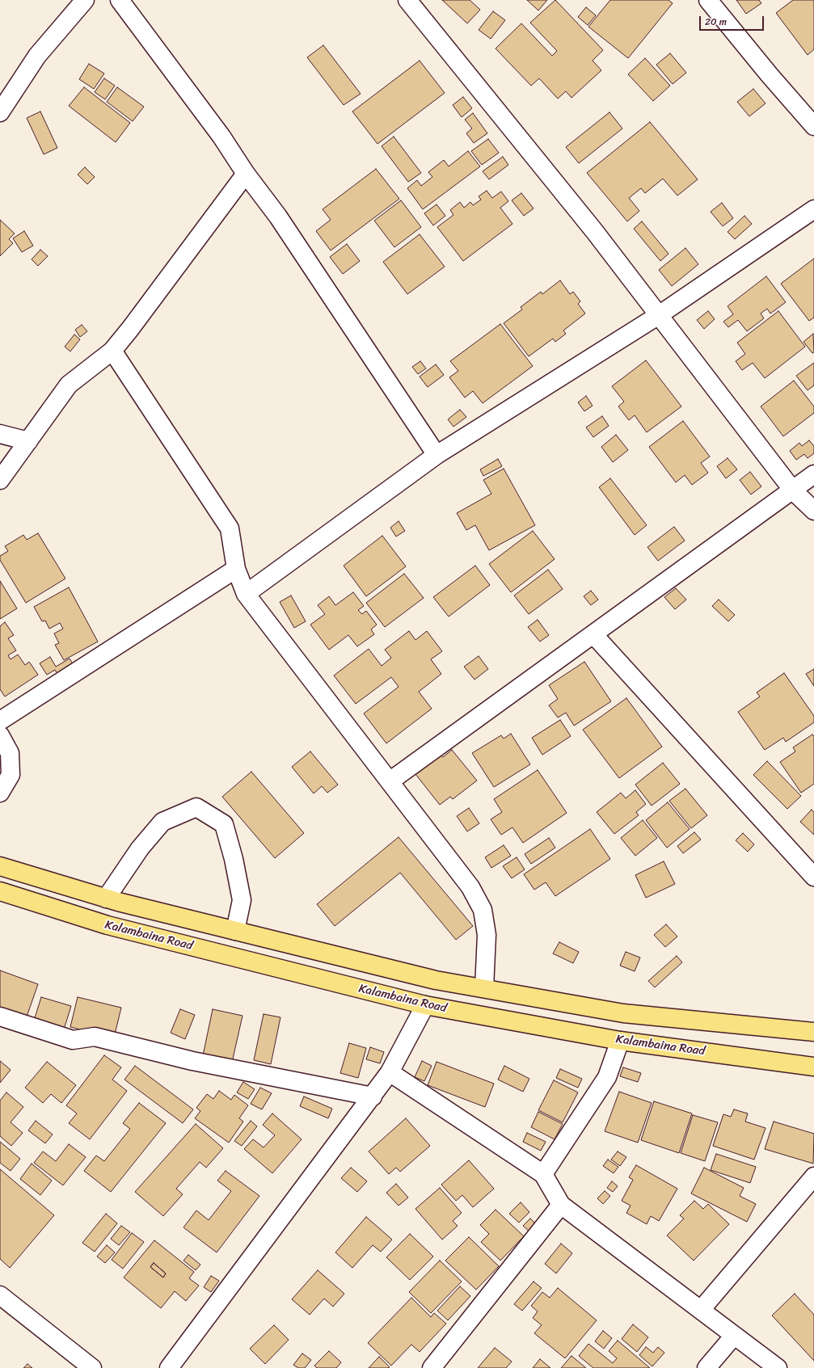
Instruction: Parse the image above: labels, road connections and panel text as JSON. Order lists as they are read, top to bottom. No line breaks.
{"streets":{"main road":["Kalambaina Road"]},"scale_bar":"20 m"}
